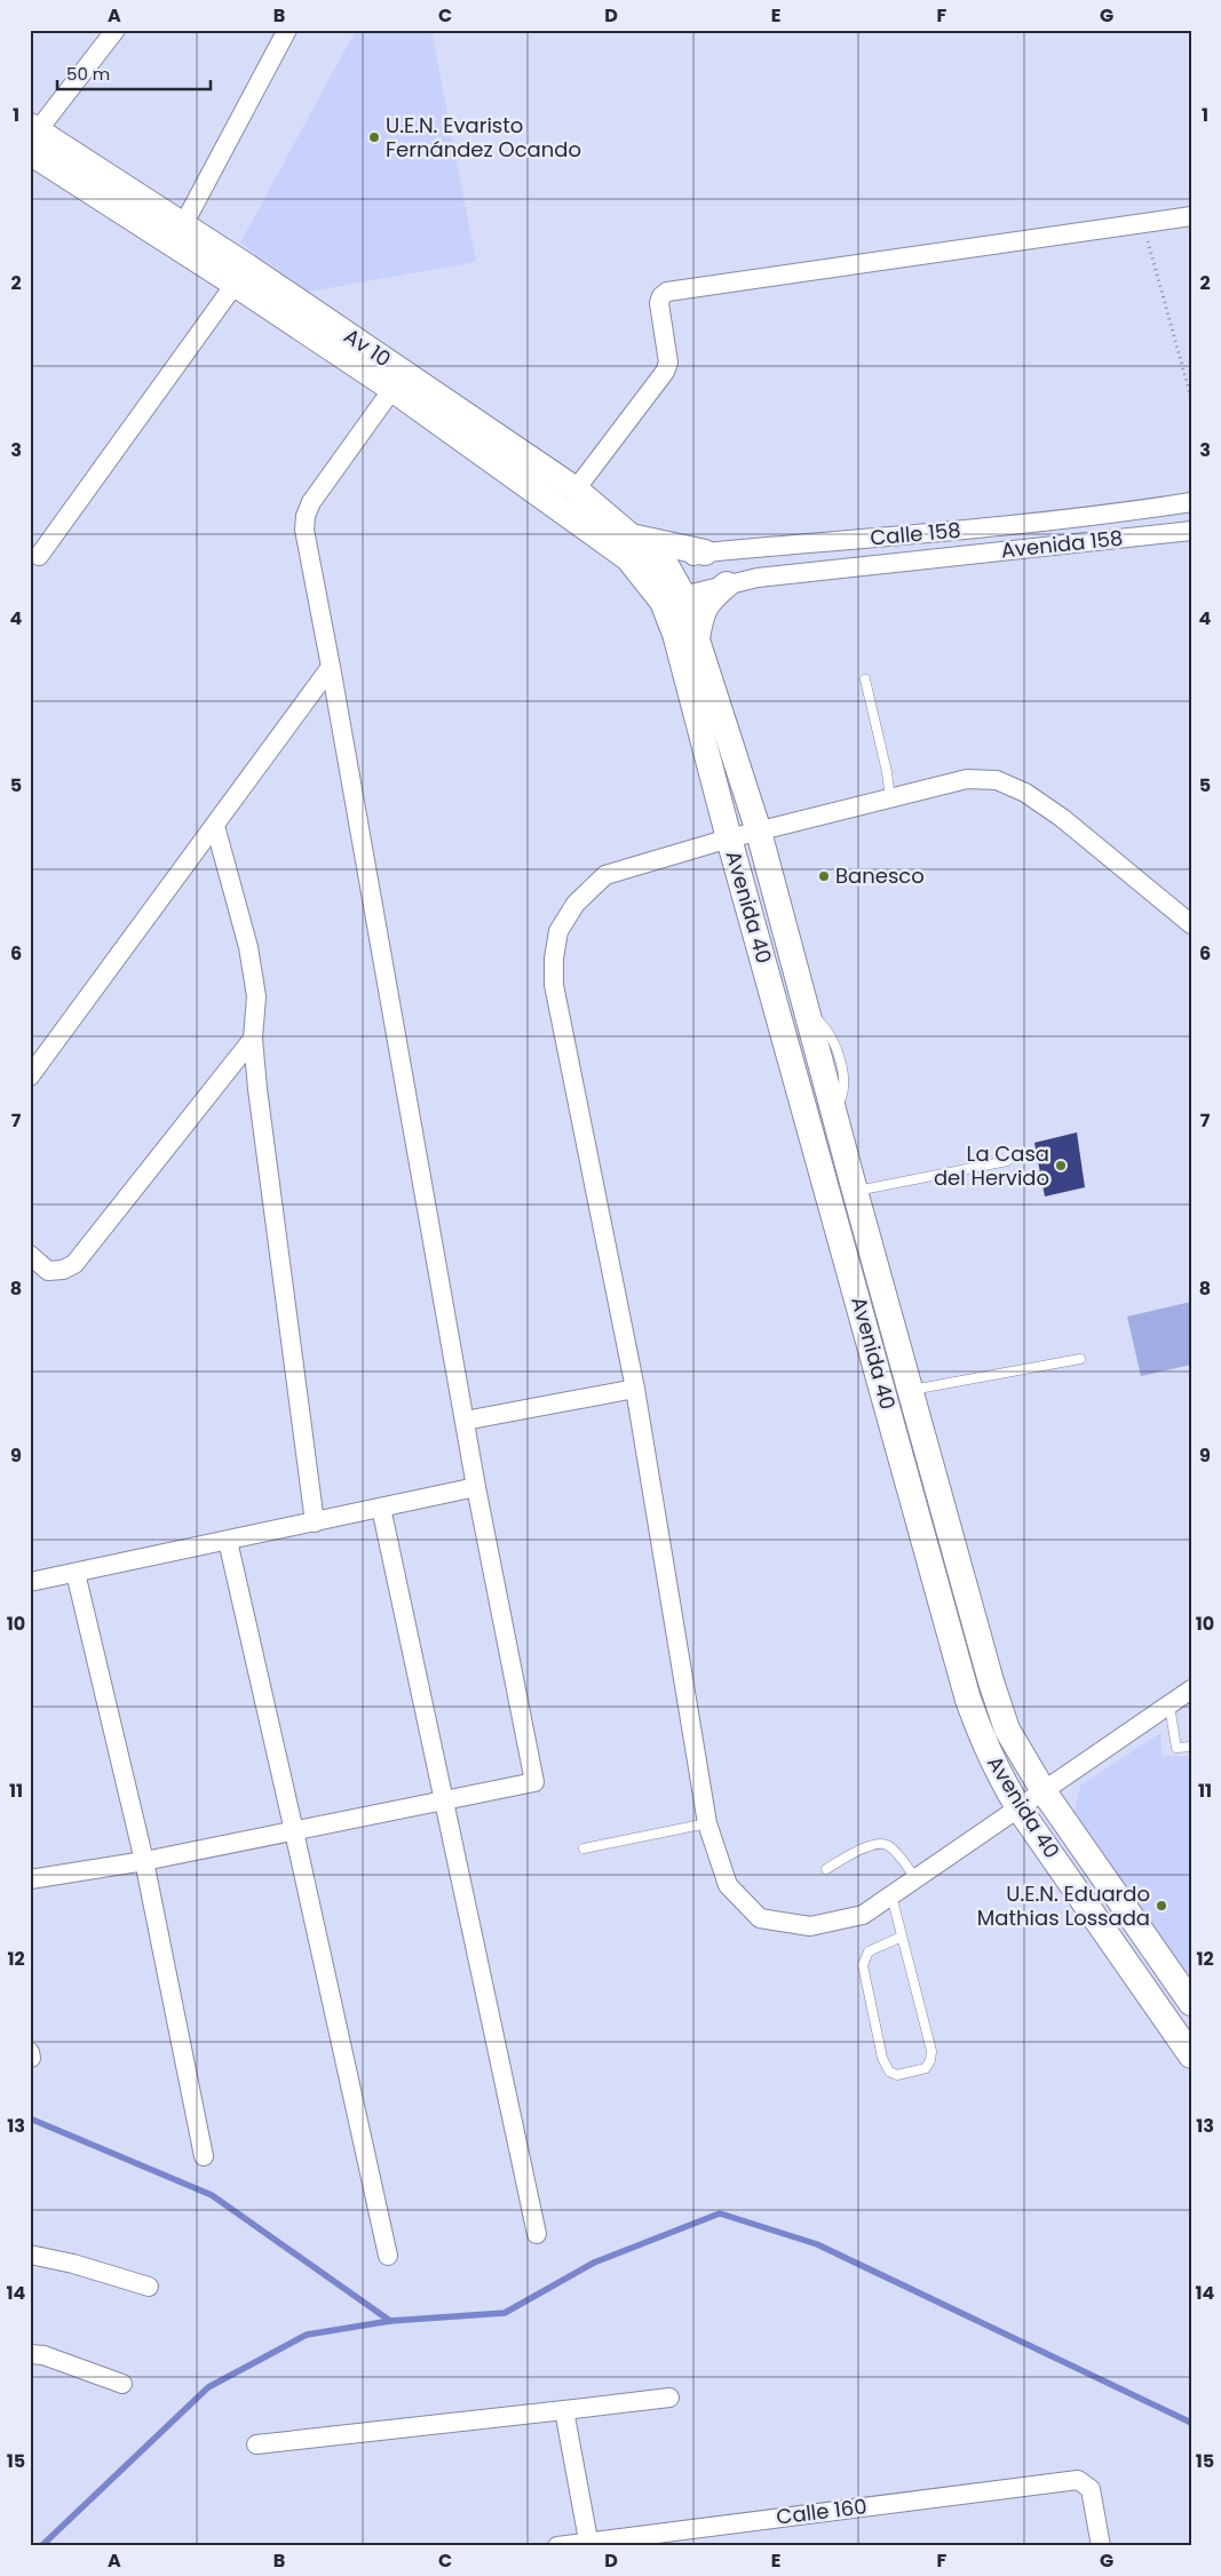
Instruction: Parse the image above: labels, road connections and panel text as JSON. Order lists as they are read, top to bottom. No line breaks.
{"streets":{"street":["Av 10","Calle 158","Avenida 158","Avenida 40","Calle 160"]},"crossings":[["Av 10","Calle 158"],["Av 10","Avenida 158"],["Av 10","Avenida 40"],["Avenida 158","Avenida 40"]],"places":["U.E.N. Evaristo Fernández Ocando","Banesco","La Casa del Hervido","U.E.N. Eduardo Mathias Lossada"],"scale_bar":"50 m","grid":{"columns":["A","B","C","D","E","F","G"],"rows":["1","2","3","4","5","6","7","8","9","10","11","12","13","14","15"]}}
